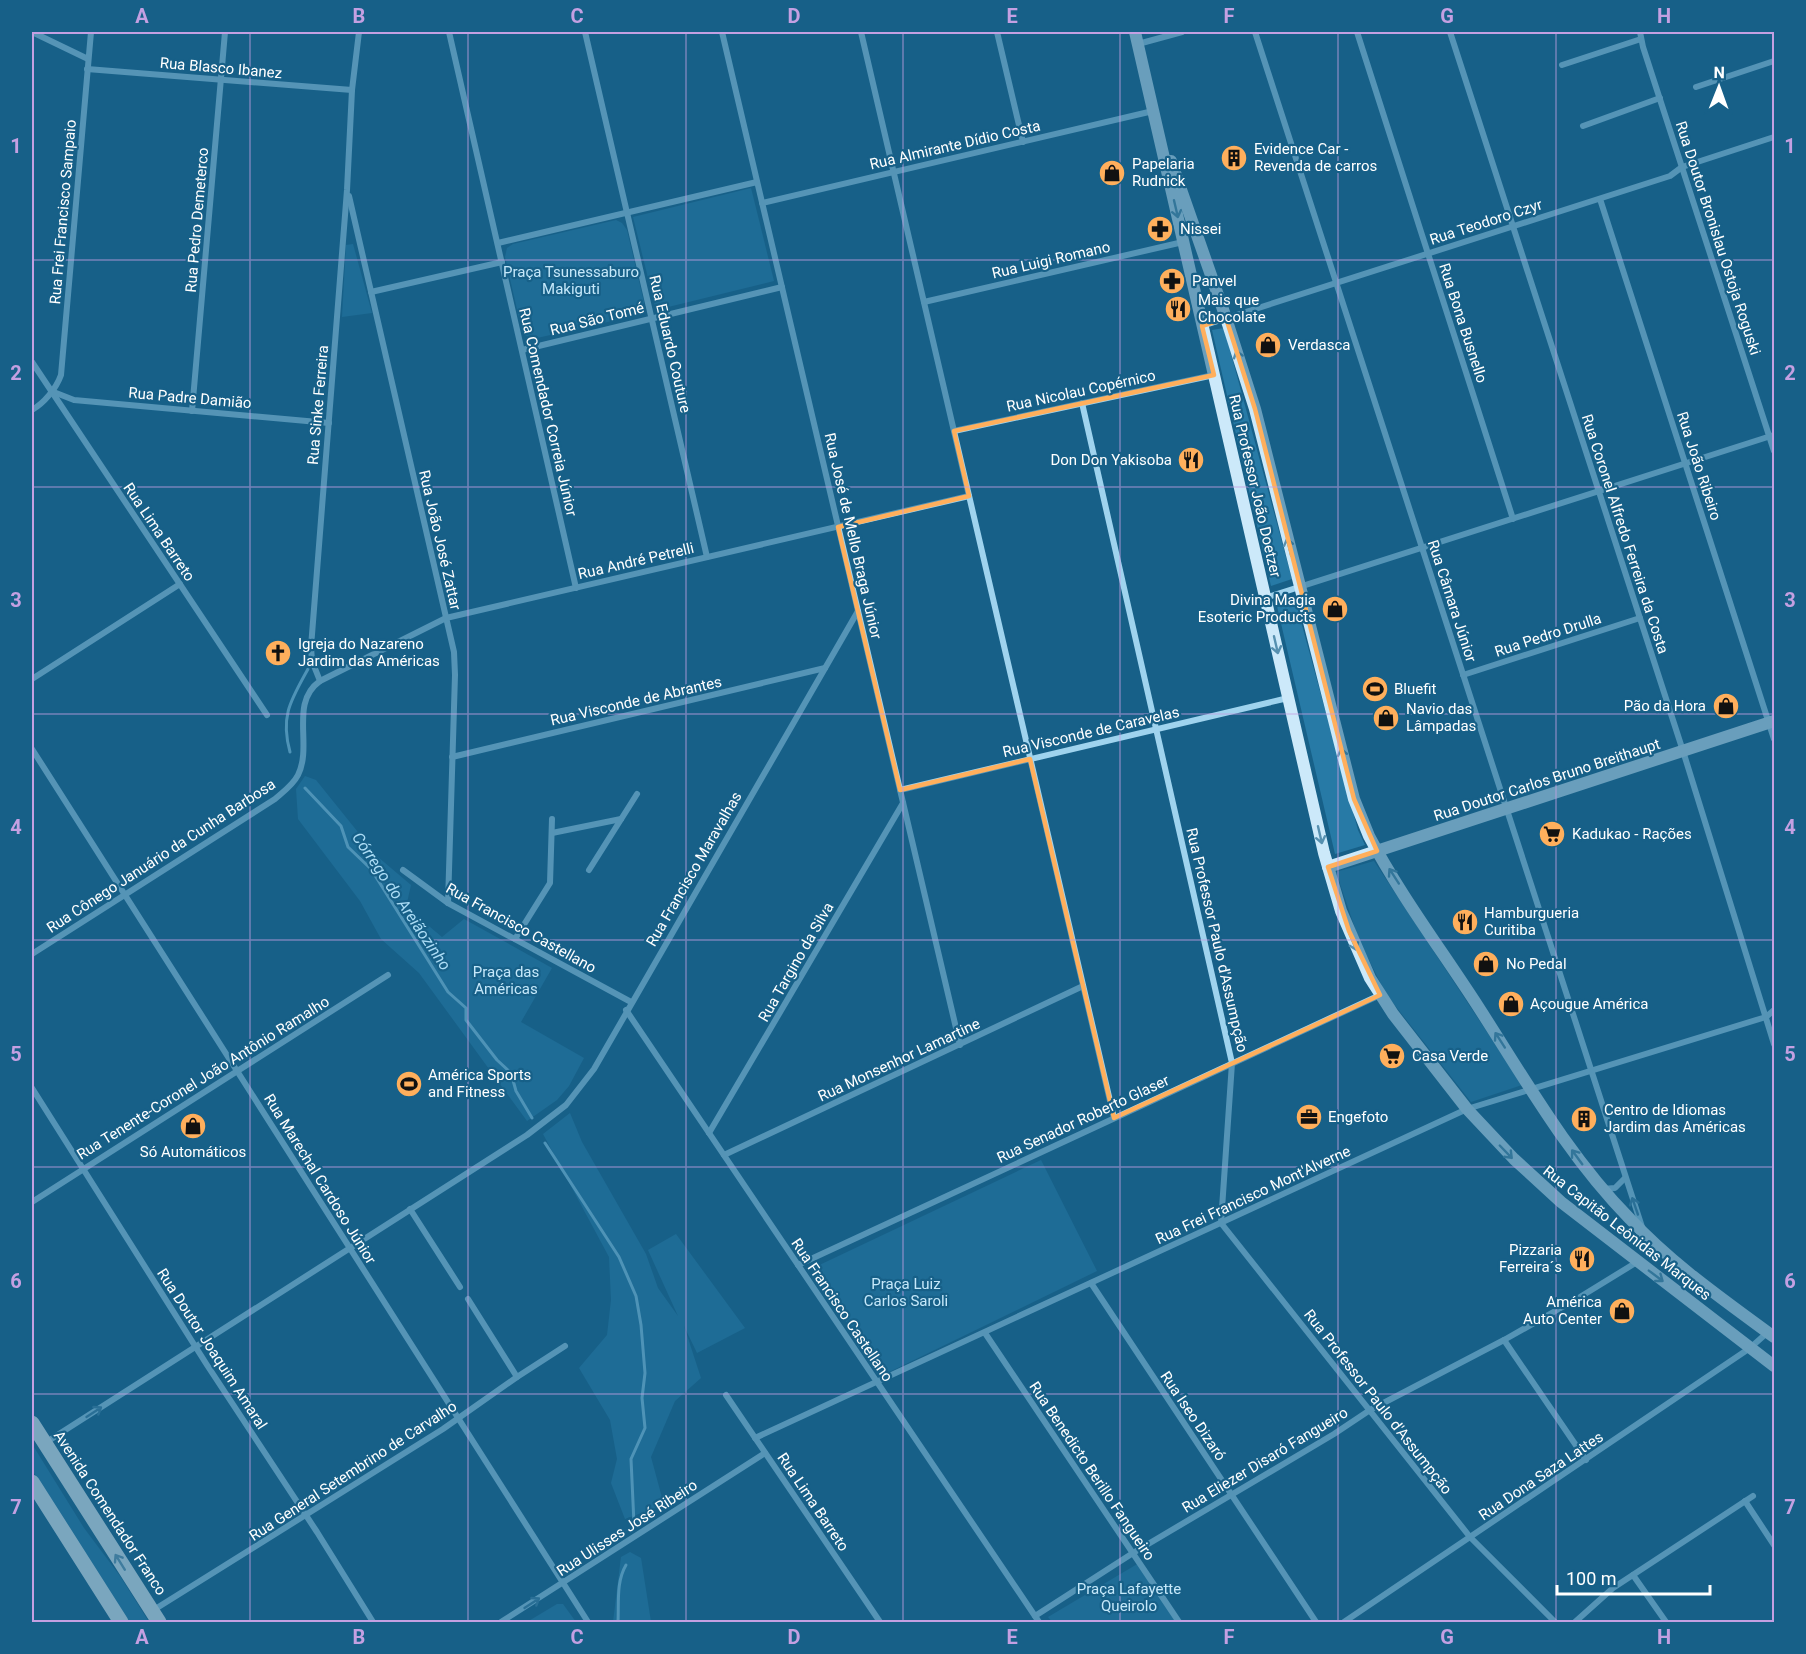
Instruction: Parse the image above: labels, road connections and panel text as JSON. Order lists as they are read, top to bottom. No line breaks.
{"streets":{"highway":["Avenida Comendador Franco"],"main road":["Rua Professor João Doetzer","Rua Doutor Carlos Bruno Breithaupt","Rua Capitão Leônidas Marques"],"street":["Rua Blasco Ibanez","Rua Almirante Dídio Costa","Rua Frei Francisco Sampaio","Rua Pedro Demeterco","Rua Teodoro Czyr","Rua Doutor Bronislau Ostoja Roguski","Rua Luigi Romano","Rua São Tomé","Rua Bona Busnello","Rua Eduardo Couture","Rua Nicolau Copérnico","Rua Padre Damião","Rua Sinke Ferreira","Rua Comendador Correia Júnior","Rua João Ribeiro","Rua Lima Barreto","Rua Coronel Alfredo Ferreira da Costa","Rua José de Mello Braga Júnior","Rua João José Zattar","Rua André Petrelli","Rua Câmara Júnior","Rua Pedro Drulla","Rua Visconde de Abrantes","Rua Visconde de Caravelas","Rua Cônego Januário da Cunha Barbosa","Rua Francisco Maravalhas","Rua Francisco Castellano","Rua Professor Paulo d'Assumpção","Rua Targino da Silva","Rua Monsenhor Lamartine","Rua Tenente-Coronel João Antônio Ramalho","Rua Senador Roberto Glaser","Rua Marechal Cardoso Júnior","Rua Frei Francisco Mont'Alverne","Rua Doutor Joaquim Amaral","Rua Iseo Dizaró","Rua Eliezer Disaró Fangueiro","Rua General Setembrino de Carvalho","Rua Benedicto Berillo Fangueiro","Rua Dona Saza Lattes","Rua Ulisses José Ribeiro"]},"crossings":[["Rua Blasco Ibanez","Rua Frei Francisco Sampaio"],["Rua Blasco Ibanez","Rua Pedro Demeterco"],["Rua Blasco Ibanez","Rua Sinke Ferreira"],["Rua Almirante Dídio Costa","Rua Professor João Doetzer"],["Rua Almirante Dídio Costa","Rua José de Mello Braga Júnior"],["Rua Frei Francisco Sampaio","Rua Padre Damião"],["Rua Frei Francisco Sampaio","Rua Lima Barreto"],["Rua Pedro Demeterco","Rua Padre Damião"],["Rua Teodoro Czyr","Rua Doutor Bronislau Ostoja Roguski"],["Rua Teodoro Czyr","Rua Bona Busnello"],["Rua Teodoro Czyr","Rua João Ribeiro"],["Rua Teodoro Czyr","Rua Professor João Doetzer"],["Rua Teodoro Czyr","Rua Coronel Alfredo Ferreira da Costa"],["Rua Teodoro Czyr","Rua Câmara Júnior"],["Rua Luigi Romano","Rua Professor João Doetzer"],["Rua São Tomé","Rua Eduardo Couture"],["Rua São Tomé","Rua Comendador Correia Júnior"],["Rua São Tomé","Rua José de Mello Braga Júnior"],["Rua Eduardo Couture","Rua André Petrelli"],["Rua Nicolau Copérnico","Rua Professor João Doetzer"],["Rua Nicolau Copérnico","Rua Professor Paulo d'Assumpção"],["Rua Padre Damião","Rua Sinke Ferreira"],["Rua Padre Damião","Rua Lima Barreto"],["Rua Sinke Ferreira","Rua João José Zattar"],["Rua Sinke Ferreira","Rua André Petrelli"],["Rua Sinke Ferreira","Rua Cônego Januário da Cunha Barbosa"],["Rua Comendador Correia Júnior","Rua André Petrelli"],["Rua João Ribeiro","Rua Doutor Carlos Bruno Breithaupt"],["Rua Professor João Doetzer","Rua Visconde de Caravelas"],["Rua Professor João Doetzer","Rua Doutor Carlos Bruno Breithaupt"],["Rua Professor João Doetzer","Rua Capitão Leônidas Marques"],["Rua Lima Barreto","Rua Frei Francisco Mont'Alverne"],["Rua Lima Barreto","Rua Ulisses José Ribeiro"],["Rua Coronel Alfredo Ferreira da Costa","Rua Pedro Drulla"],["Rua Coronel Alfredo Ferreira da Costa","Rua Doutor Carlos Bruno Breithaupt"],["Rua Coronel Alfredo Ferreira da Costa","Rua Frei Francisco Mont'Alverne"],["Rua José de Mello Braga Júnior","Rua André Petrelli"],["Rua José de Mello Braga Júnior","Rua Visconde de Caravelas"],["Rua José de Mello Braga Júnior","Rua Francisco Maravalhas"],["Rua José de Mello Braga Júnior","Rua Targino da Silva"],["Rua José de Mello Braga Júnior","Rua Monsenhor Lamartine"],["Rua João José Zattar","Rua André Petrelli"],["Rua João José Zattar","Rua Visconde de Abrantes"],["Rua João José Zattar","Rua Francisco Castellano"],["Rua André Petrelli","Rua Cônego Januário da Cunha Barbosa"],["Rua Câmara Júnior","Rua Pedro Drulla"],["Rua Câmara Júnior","Rua Doutor Carlos Bruno Breithaupt"],["Rua Câmara Júnior","Rua Frei Francisco Mont'Alverne"],["Rua Câmara Júnior","Rua Capitão Leônidas Marques"],["Rua Visconde de Abrantes","Rua Francisco Maravalhas"],["Rua Visconde de Caravelas","Rua Professor Paulo d'Assumpção"],["Rua Doutor Carlos Bruno Breithaupt","Rua Capitão Leônidas Marques"],["Rua Cônego Januário da Cunha Barbosa","Rua Marechal Cardoso Júnior"],["Rua Francisco Maravalhas","Rua Francisco Castellano"],["Rua Francisco Maravalhas","Rua Marechal Cardoso Júnior"],["Rua Francisco Maravalhas","Rua Doutor Joaquim Amaral"],["Rua Francisco Maravalhas","Avenida Comendador Franco"],["Rua Francisco Castellano","Rua Targino da Silva"],["Rua Francisco Castellano","Rua Monsenhor Lamartine"],["Rua Francisco Castellano","Rua Senador Roberto Glaser"],["Rua Francisco Castellano","Rua Frei Francisco Mont'Alverne"],["Rua Francisco Castellano","Rua Eliezer Disaró Fangueiro"],["Rua Professor Paulo d'Assumpção","Rua Senador Roberto Glaser"],["Rua Professor Paulo d'Assumpção","Rua Frei Francisco Mont'Alverne"],["Rua Professor Paulo d'Assumpção","Rua Eliezer Disaró Fangueiro"],["Rua Professor Paulo d'Assumpção","Rua Dona Saza Lattes"],["Rua Tenente-Coronel João Antônio Ramalho","Rua Marechal Cardoso Júnior"],["Rua Tenente-Coronel João Antônio Ramalho","Rua Doutor Joaquim Amaral"],["Rua Senador Roberto Glaser","Rua Capitão Leônidas Marques"],["Rua Marechal Cardoso Júnior","Rua General Setembrino de Carvalho"],["Rua Marechal Cardoso Júnior","Rua Ulisses José Ribeiro"],["Rua Frei Francisco Mont'Alverne","Rua Capitão Leônidas Marques"],["Rua Frei Francisco Mont'Alverne","Rua Iseo Dizaró"],["Rua Frei Francisco Mont'Alverne","Rua Benedicto Berillo Fangueiro"],["Rua Capitão Leônidas Marques","Rua Eliezer Disaró Fangueiro"],["Rua Capitão Leônidas Marques","Rua Dona Saza Lattes"],["Rua Doutor Joaquim Amaral","Rua General Setembrino de Carvalho"],["Rua Iseo Dizaró","Rua Eliezer Disaró Fangueiro"],["Rua Eliezer Disaró Fangueiro","Rua Benedicto Berillo Fangueiro"],["Rua General Setembrino de Carvalho","Avenida Comendador Franco"]],"water":["Córrego do Areiãozinho"],"parks":["Praça Tsunessaburo Makiguti","Praça das Américas","Praça Luiz Carlos Saroli","Praça Lafayette Queirolo"],"places":{"building":["Evidence Car - Revenda de carros","Centro de Idiomas Jardim das Américas"],"shop":["Papelaria Rudnick","Verdasca","Divina Magia Esoteric Products","Pão da Hora","Navio das Lâmpadas","No Pedal","Açougue América","Só Automáticos","América Auto Center"],"pharmacy":["Nissei","Panvel"],"restaurant":["Mais que Chocolate","Don Don Yakisoba","Hamburgueria Curitiba","Pizzaria Ferreira´s"],"church":["Igreja do Nazareno Jardim das Américas"],"sports":["Bluefit","América Sports and Fitness"],"supermarket":["Kadukao - Rações","Casa Verde"],"office":["Engefoto"]},"scale_bar":"100 m","north":"top","grid":{"columns":["A","B","C","D","E","F","G","H"],"rows":["1","2","3","4","5","6","7"]}}
